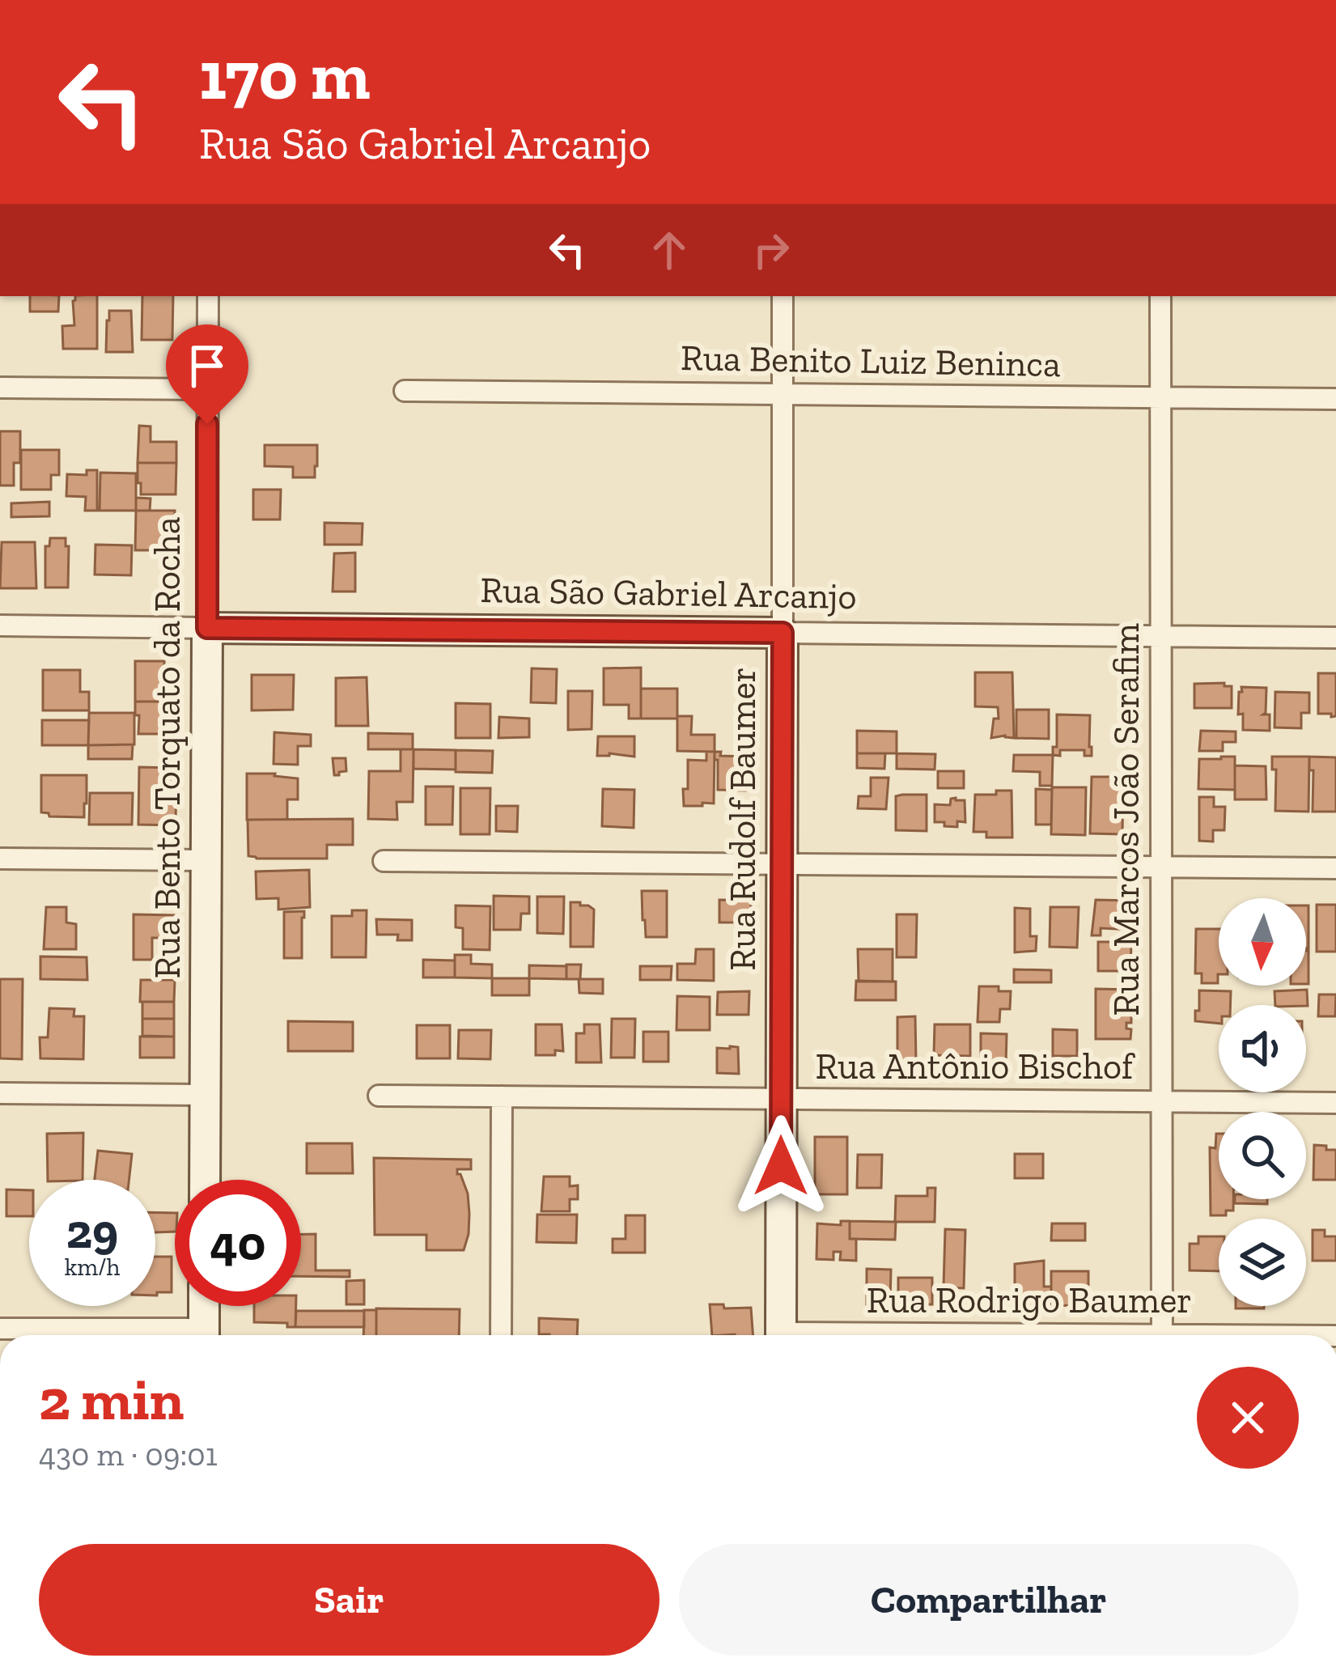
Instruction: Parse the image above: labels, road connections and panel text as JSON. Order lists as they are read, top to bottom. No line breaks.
{"streets":{"street":["Rua Benito Luiz Beninca","Rua São Gabriel Arcanjo","Rua Bento Torquato da Rocha","Rua Rudolf Baumer","Rua Marcos João Serafim","Rua Antônio Bischof"]},"crossings":[["Rua Benito Luiz Beninca","Rua Rudolf Baumer"],["Rua Benito Luiz Beninca","Rua Marcos João Serafim"],["Rua São Gabriel Arcanjo","Rua Bento Torquato da Rocha"],["Rua São Gabriel Arcanjo","Rua Rudolf Baumer"],["Rua São Gabriel Arcanjo","Rua Marcos João Serafim"],["Rua Rudolf Baumer","Rua Antônio Bischof"],["Rua Marcos João Serafim","Rua Antônio Bischof"]],"north":"bottom","page":{"turn":["170 m","Rua São Gabriel Arcanjo"],"speed":"29 km/h","limit":"40","heading":["2 min","430 m · 09:01"],"buttons":["Sair","Compartilhar"]}}
